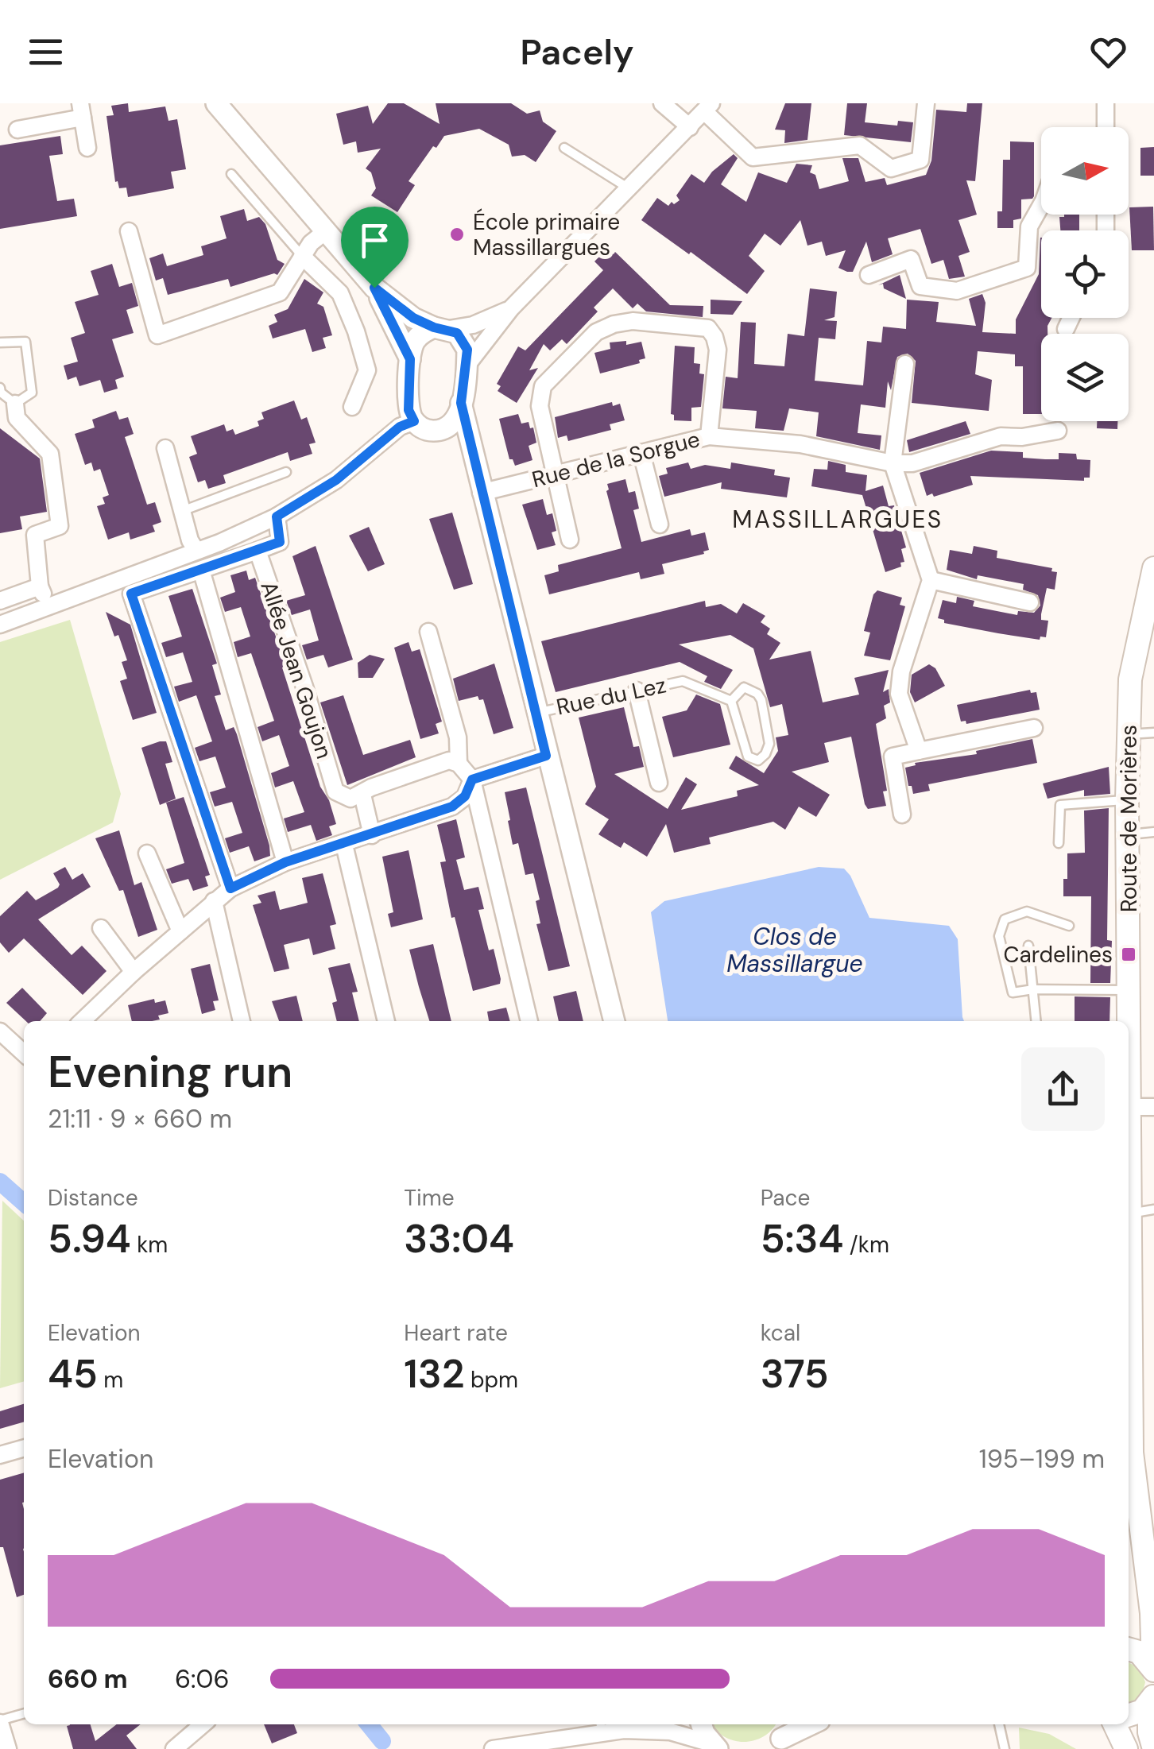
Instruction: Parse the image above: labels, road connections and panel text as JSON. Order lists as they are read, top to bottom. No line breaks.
{"streets":{"main road":["Route de Morières"],"street":["Rue de la Sorgue","Allée Jean Goujon"],"lane":["Rue du Lez"]},"districts":["MASSILLARGUES"],"water":["Clos de Massillargue"],"places":{"other":["École primaire Massillargues"],"transit":["Cardelines"]},"north":"right","page":{"header":"Pacely","heading":["Evening run","21:11 · 9 × 660 m"],"stats":[["Distance","5.94 km"],["Time","33:04"],["Pace","5:34 /km"],["Elevation","45 m"],["Heart rate","132 bpm"],["kcal","375"]],"chart":["Elevation","195–199 m"],"list":[{"name":"660 m","note":"6:06"}]}}
